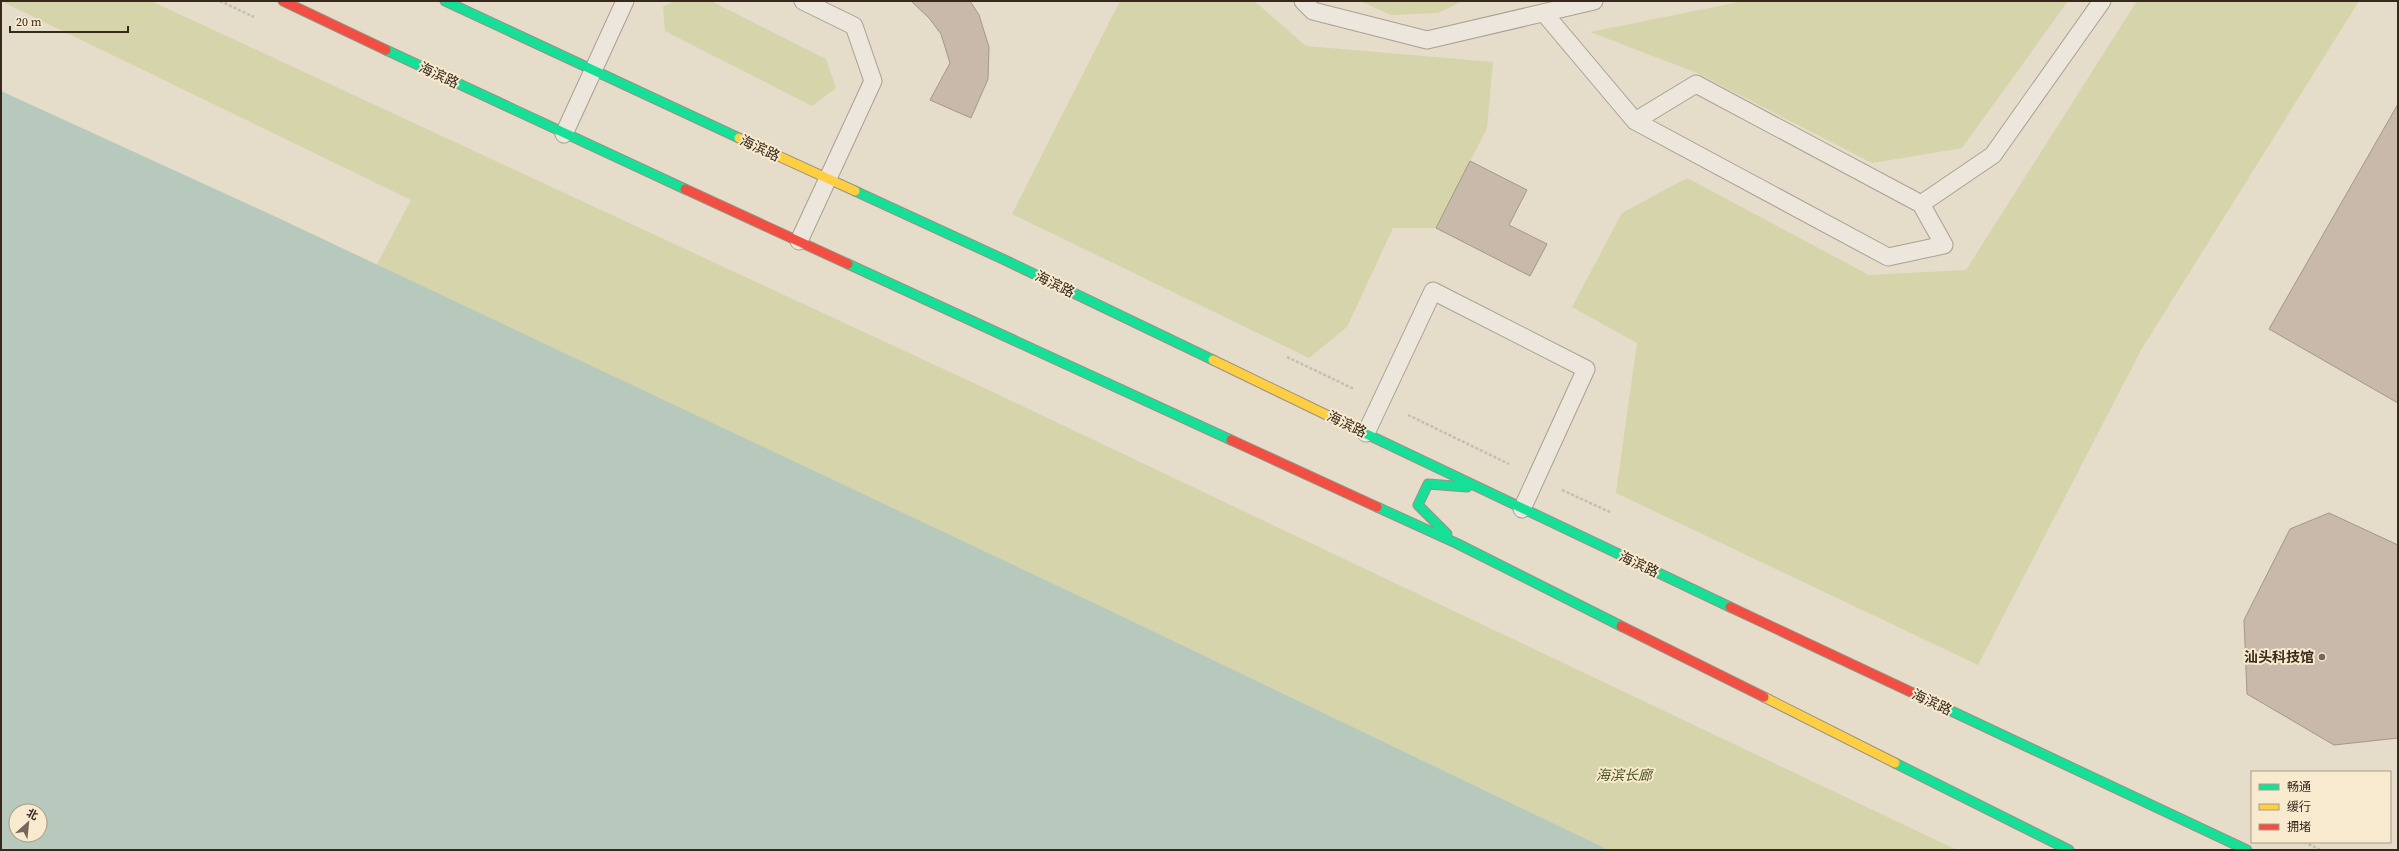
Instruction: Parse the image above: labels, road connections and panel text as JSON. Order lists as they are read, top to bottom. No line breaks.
{"streets":{"main road":["海滨路"]},"parks":["海滨长廊"],"places":["汕头科技馆"],"legend":["畅通","缓行","拥堵"],"scale_bar":"20 m","north":"top right"}
